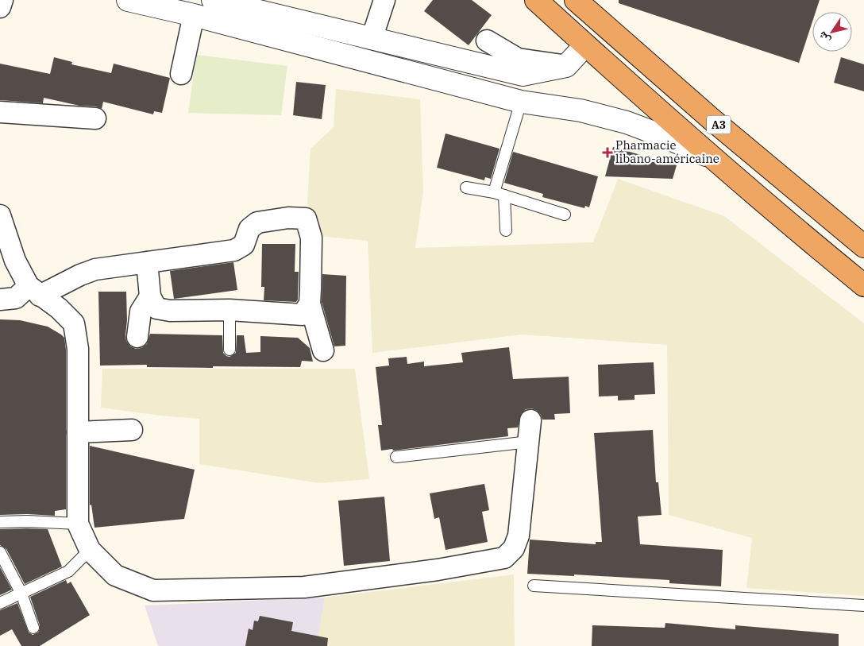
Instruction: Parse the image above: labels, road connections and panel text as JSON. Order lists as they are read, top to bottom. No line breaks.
{"streets":{"highway":["A3"]},"places":{"health":["Pharmacie libano-américaine"]},"north":"bottom left"}
